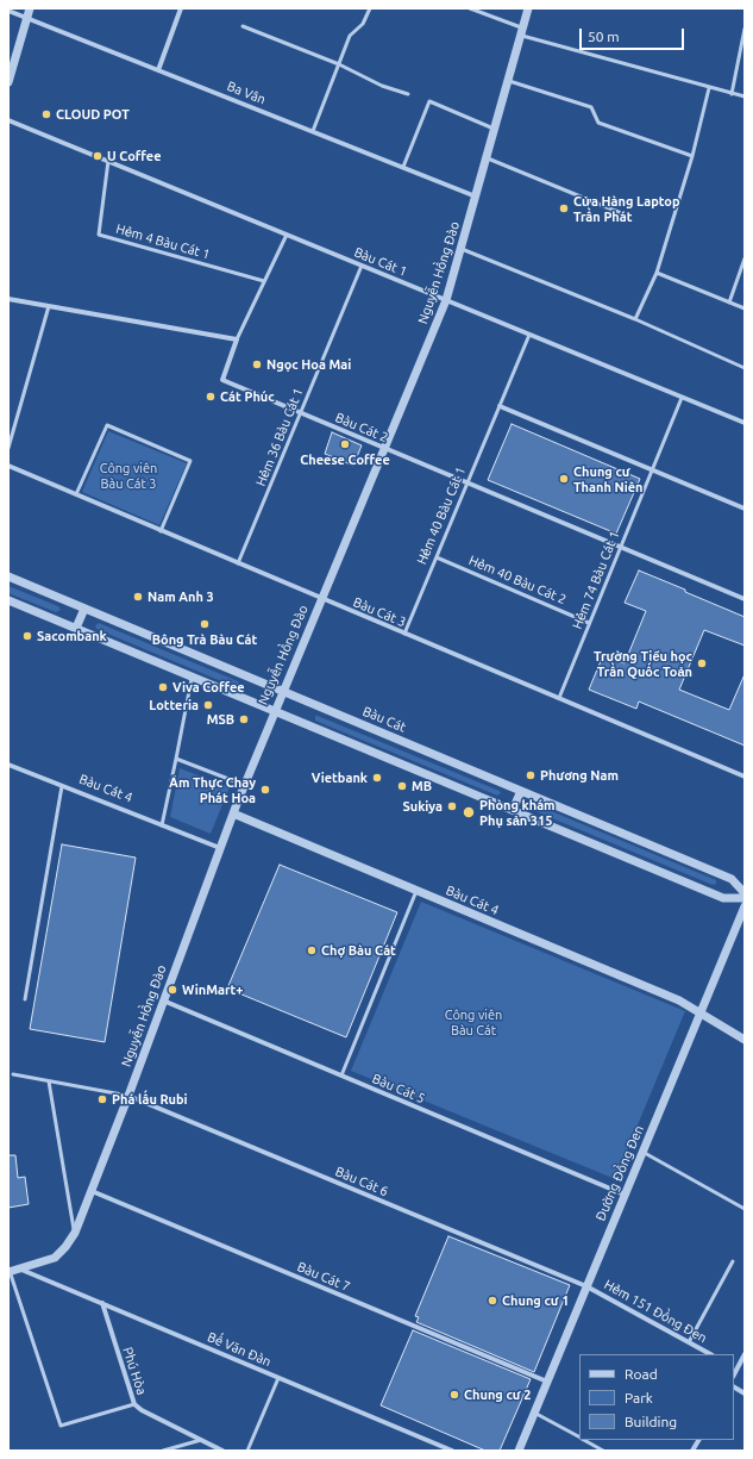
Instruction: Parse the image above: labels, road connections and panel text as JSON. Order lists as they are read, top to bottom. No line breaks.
{"streets":{"street":["Ba Vân","Bàu Cát 1","Nguyễn Hồng Đào","Bàu Cát 2","Bàu Cát 3","Bàu Cát","Bàu Cát 4","Bàu Cát 5","Đường Đồng Đen","Bàu Cát 6","Bàu Cát 7","Hẻm 151 Đồng Đen","Bế Văn Đàn","Phú Hòa"],"lane":["Hẻm 4 Bàu Cát 1","Hẻm 36 Bàu Cát 1","Hẻm 40 Bàu Cát 1","Hẻm 40 Bàu Cát 2","Hẻm 74 Bàu Cát 1"]},"crossings":[["Ba Vân","Nguyễn Hồng Đào"],["Hẻm 4 Bàu Cát 1","Bàu Cát 1"],["Bàu Cát 1","Nguyễn Hồng Đào"],["Bàu Cát 1","Hẻm 36 Bàu Cát 1"],["Bàu Cát 1","Hẻm 40 Bàu Cát 1"],["Bàu Cát 1","Hẻm 74 Bàu Cát 1"],["Nguyễn Hồng Đào","Bàu Cát 2"],["Nguyễn Hồng Đào","Bàu Cát 3"],["Nguyễn Hồng Đào","Bàu Cát"],["Nguyễn Hồng Đào","Bàu Cát 4"],["Nguyễn Hồng Đào","Bàu Cát 5"],["Nguyễn Hồng Đào","Bàu Cát 6"],["Nguyễn Hồng Đào","Bàu Cát 7"],["Nguyễn Hồng Đào","Bế Văn Đàn"],["Bàu Cát 2","Hẻm 36 Bàu Cát 1"],["Bàu Cát 2","Hẻm 40 Bàu Cát 1"],["Bàu Cát 2","Hẻm 74 Bàu Cát 1"],["Hẻm 36 Bàu Cát 1","Bàu Cát 3"],["Hẻm 40 Bàu Cát 1","Hẻm 40 Bàu Cát 2"],["Hẻm 40 Bàu Cát 1","Bàu Cát 3"],["Hẻm 40 Bàu Cát 2","Hẻm 74 Bàu Cát 1"],["Hẻm 74 Bàu Cát 1","Bàu Cát 3"],["Bàu Cát 4","Đường Đồng Đen"],["Bàu Cát 5","Đường Đồng Đen"],["Đường Đồng Đen","Bàu Cát 6"],["Đường Đồng Đen","Bàu Cát 7"],["Đường Đồng Đen","Hẻm 151 Đồng Đen"],["Bàu Cát 6","Hẻm 151 Đồng Đen"],["Bế Văn Đàn","Phú Hòa"]],"parks":["Công viên Bàu Cát 3","Công viên Bàu Cát"],"places":["CLOUD POT","U Coffee","Cửa Hàng Laptop Trần Phát","Ngọc Hoa Mai","Cát Phúc","Cheese Coffee","Chung cư Thanh Niên","Nam Anh 3","Bông Trà Bàu Cát","Sacombank","Trường Tiểu học Trần Quốc Toản","Viva Coffee","Lotteria","MSB","Phương Nam","Vietbank","MB","Ẩm Thực Chay Phát Hoa","Sukiya","Phòng khám Phụ sản 315","Chợ Bàu Cát","WinMart+","Phá lấu Rubi","Chung cư 1","Chung cư 2"],"legend":["Road","Park","Building"],"scale_bar":"50 m"}
